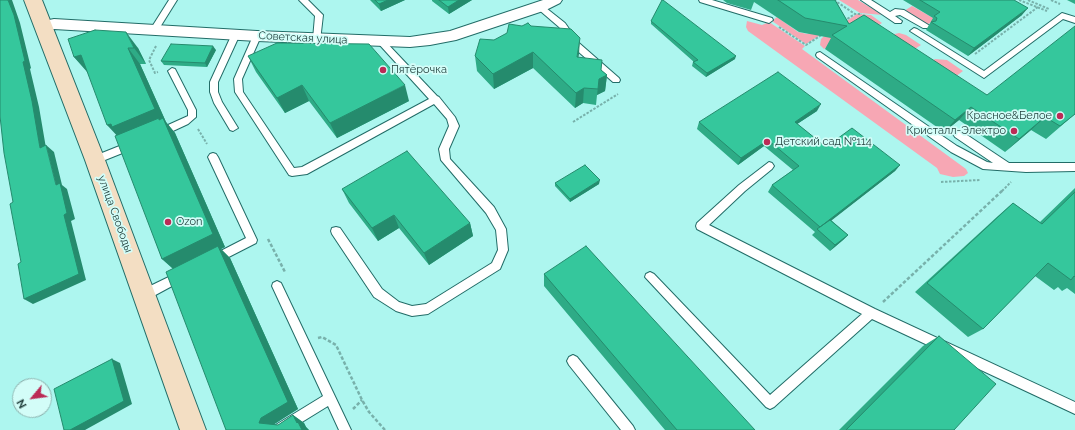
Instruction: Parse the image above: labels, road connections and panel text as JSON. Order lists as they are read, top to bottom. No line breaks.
{"streets":{"street":["Советская улица","улица Свободы"]},"crossings":[["Советская улица","улица Свободы"]],"places":["Пятёрочка","Красное&Белое","Кристалл-Электро","Детский сад №114","Ozon"],"north":"bottom left"}
